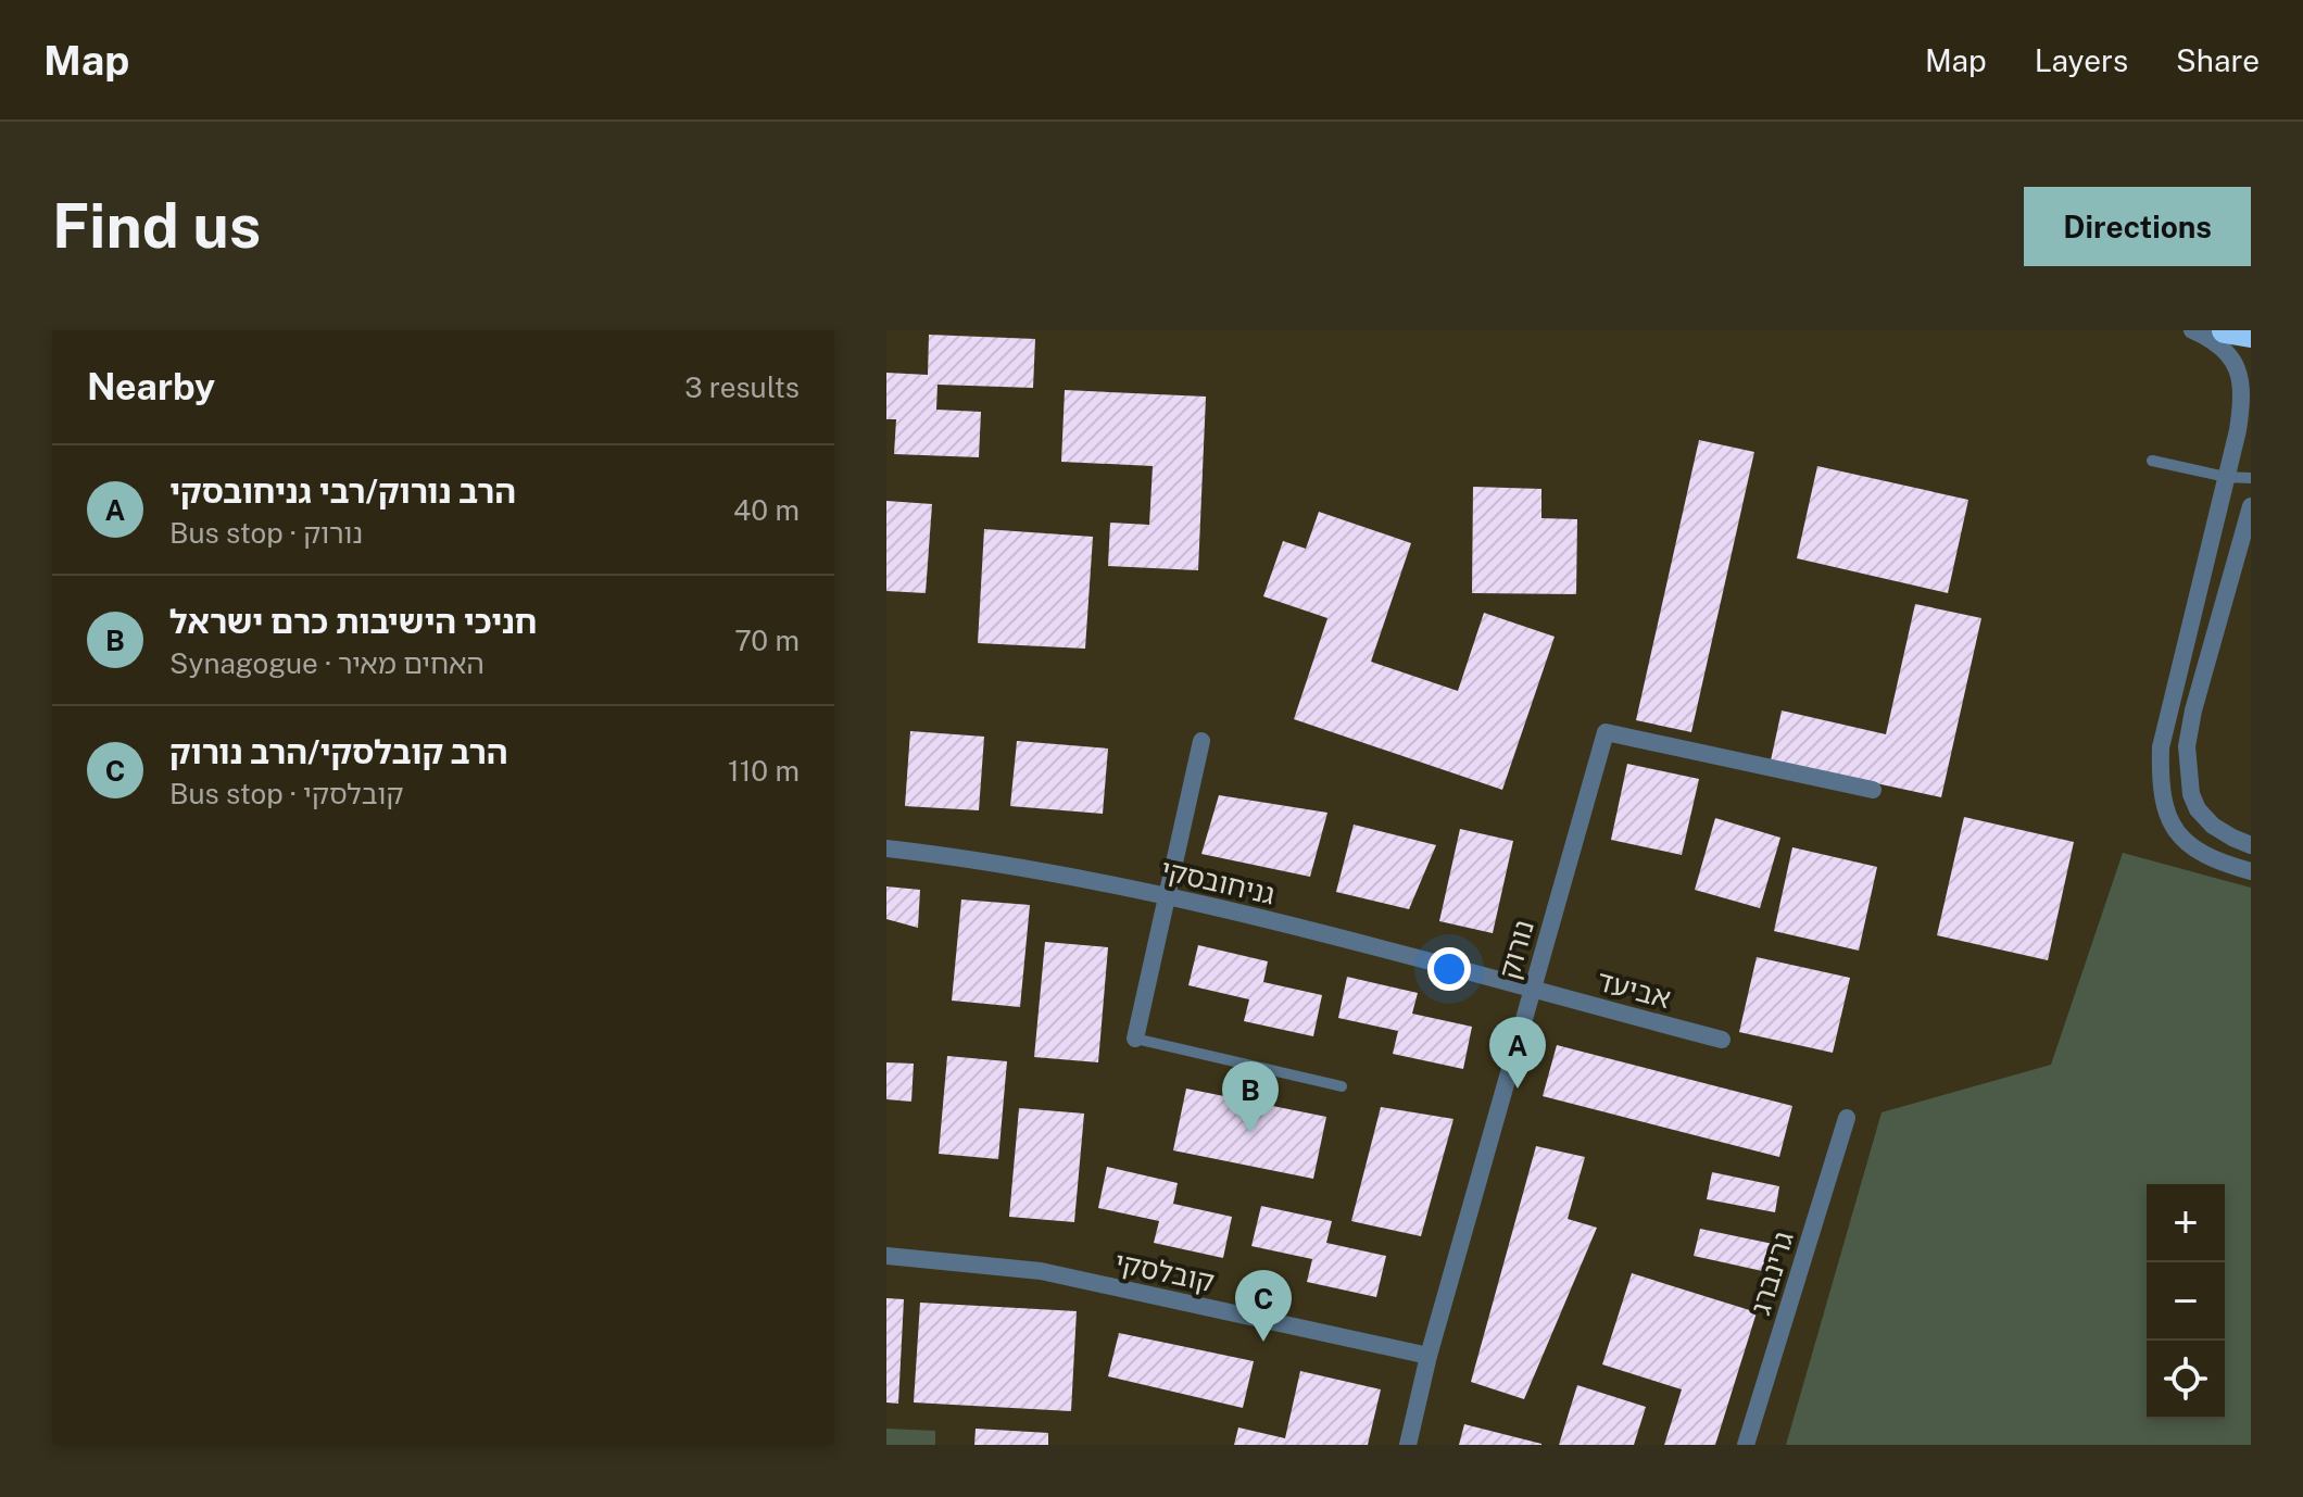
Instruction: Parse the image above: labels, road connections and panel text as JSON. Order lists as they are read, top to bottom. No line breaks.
{"streets":{"street":["גניחובסקי","נורוק","אביעד","קובלסקי","גרינברג"]},"crossings":[["גניחובסקי","נורוק"],["גניחובסקי","אביעד"],["נורוק","אביעד"],["נורוק","קובלסקי"]],"page":{"header":"Map","nav":["Map","Layers","Share"],"buttons":"Directions","title":"Find us","heading":["Nearby","3 results"],"list":[{"mark":"A","name":"הרב נורוק/רבי גניחובסקי","note":"Bus stop · נורוק","value":"40 m"},{"mark":"B","name":"חניכי הישיבות כרם ישראל","note":"Synagogue · האחים מאיר","value":"70 m"},{"mark":"C","name":"הרב קובלסקי/הרב נורוק","note":"Bus stop · קובלסקי","value":"110 m"}],"pins":["A","B","C"],"map_buttons":["+","−"]}}
